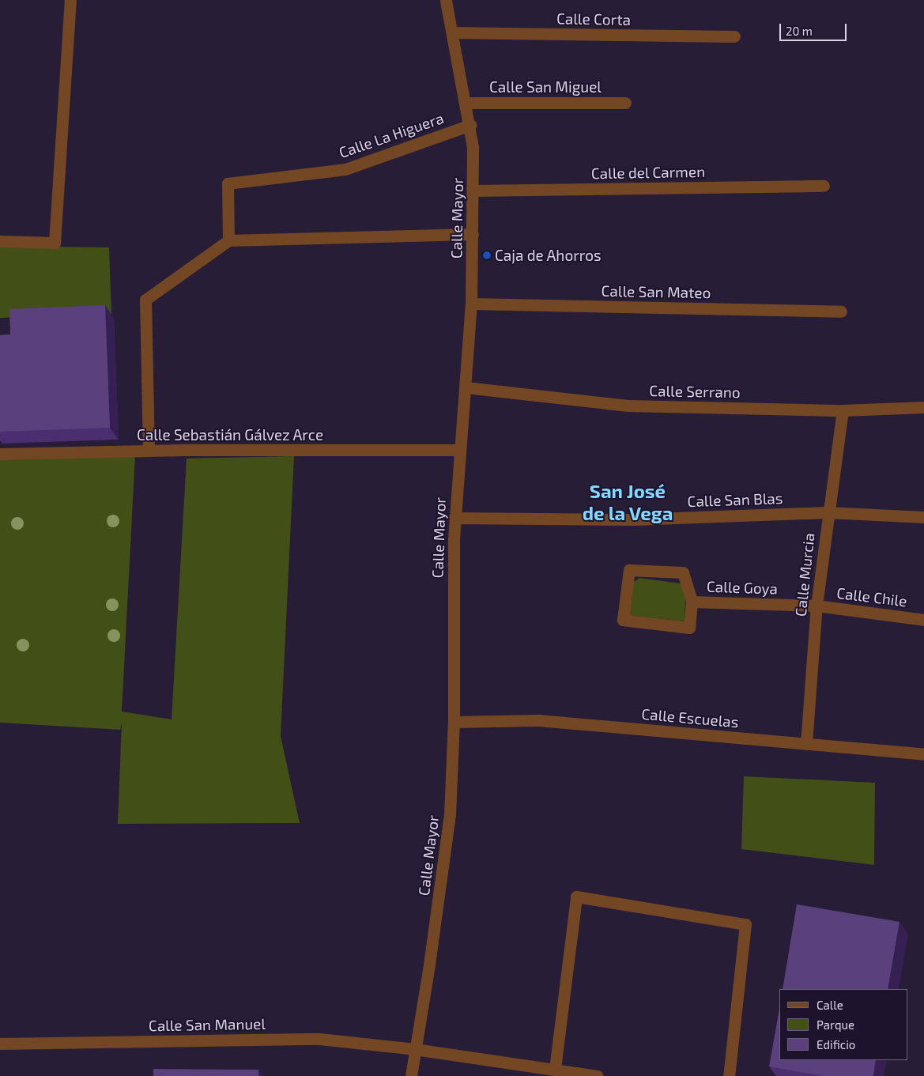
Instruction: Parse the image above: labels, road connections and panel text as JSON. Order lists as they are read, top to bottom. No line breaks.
{"streets":{"street":["Calle Corta","Calle San Miguel","Calle La Higuera","Calle del Carmen","Calle Mayor","Calle San Mateo","Calle Serrano","Calle Sebastián Gálvez Arce","Calle San Blas","Calle Murcia","Calle Goya","Calle Chile","Calle Escuelas","Calle San Manuel"]},"crossings":[["Calle Corta","Calle Mayor"],["Calle San Miguel","Calle Mayor"],["Calle La Higuera","Calle Mayor"],["Calle del Carmen","Calle Mayor"],["Calle Mayor","Calle San Mateo"],["Calle Mayor","Calle Serrano"],["Calle Mayor","Calle Sebastián Gálvez Arce"],["Calle Mayor","Calle San Blas"],["Calle Mayor","Calle Escuelas"],["Calle Mayor","Calle San Manuel"],["Calle Serrano","Calle Murcia"],["Calle San Blas","Calle Murcia"],["Calle Murcia","Calle Goya"],["Calle Murcia","Calle Chile"],["Calle Murcia","Calle Escuelas"],["Calle Goya","Calle Chile"]],"districts":["San José de la Vega"],"places":["Caja de Ahorros"],"legend":["Calle","Parque","Edificio"],"scale_bar":"20 m"}
